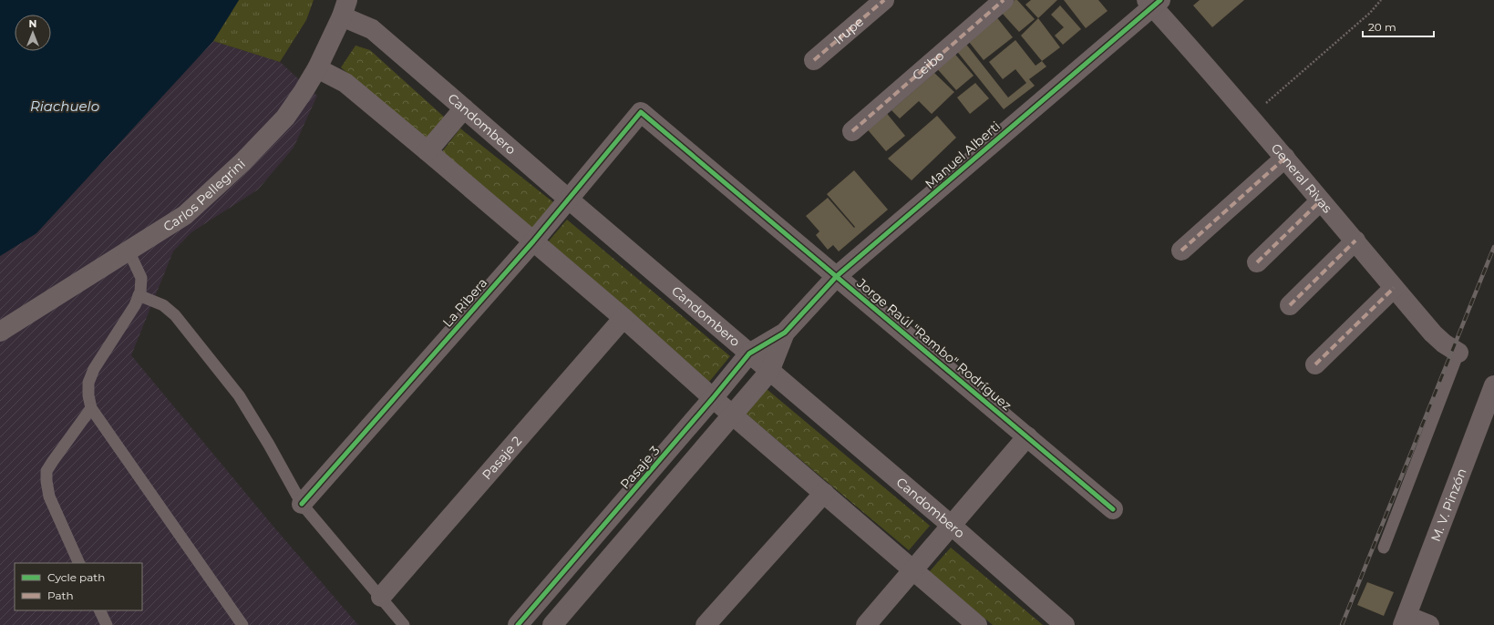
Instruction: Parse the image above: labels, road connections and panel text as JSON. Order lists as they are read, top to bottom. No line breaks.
{"streets":{"street":["Irupe","Ceibo","Candombero","Manuel Alberti","General Rivas","Carlos Pellegrini","La Ribera","Jorge Raúl \"Rambo\" Rodríguez","Pasaje 2","Pasaje 3","M. V. Pinzón"]},"crossings":[["Candombero","Carlos Pellegrini"],["Candombero","La Ribera"],["Candombero","Pasaje 3"],["Manuel Alberti","General Rivas"],["Manuel Alberti","Jorge Raúl \"Rambo\" Rodríguez"],["Manuel Alberti","Pasaje 3"],["La Ribera","Jorge Raúl \"Rambo\" Rodríguez"]],"water":["Riachuelo"],"legend":["Cycle path","Path"],"scale_bar":"20 m","north":"top"}
